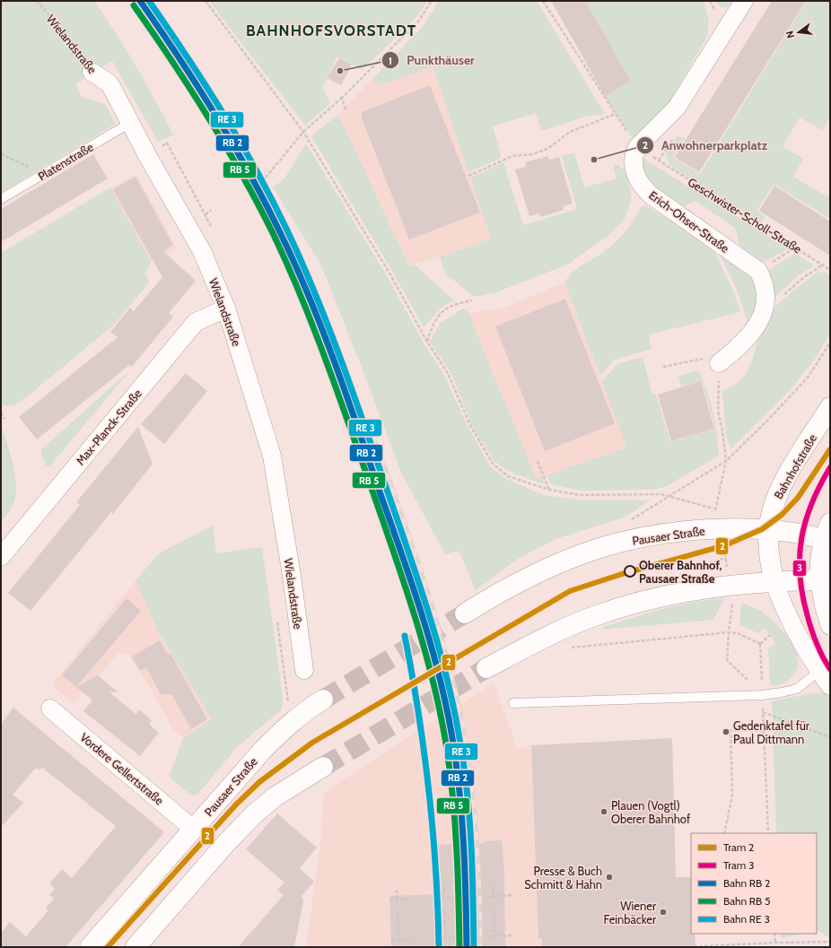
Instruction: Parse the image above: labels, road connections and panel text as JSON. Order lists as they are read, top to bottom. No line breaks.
{"streets":{"main road":["Bahnhofstraße","Pausaer Straße"],"street":["Wielandstraße","Erich-Ohser-Straße","Max-Planck-Straße","Vordere Gellertstraße"],"lane":["Platenstraße"],"path":["Geschwister-Scholl-Straße"]},"crossings":[["Wielandstraße","Platenstraße"],["Wielandstraße","Max-Planck-Straße"],["Geschwister-Scholl-Straße","Erich-Ohser-Straße"],["Bahnhofstraße","Pausaer Straße"],["Pausaer Straße","Vordere Gellertstraße"]],"districts":["BAHNHOFSVORSTADT"],"places":["Punkthäuser","Anwohnerparkplatz","Oberer Bahnhof, Pausaer Straße","Gedenktafel für Paul Dittmann","Plauen (Vogtl) Oberer Bahnhof","Presse & Buch Schmitt & Hahn","Wiener Feinbäcker"],"lines":["tram line 2","tram line 3"],"legend":["Tram 2","Tram 3","Bahn RB 2","Bahn RB 5","Bahn RE 3"],"north":"left"}
